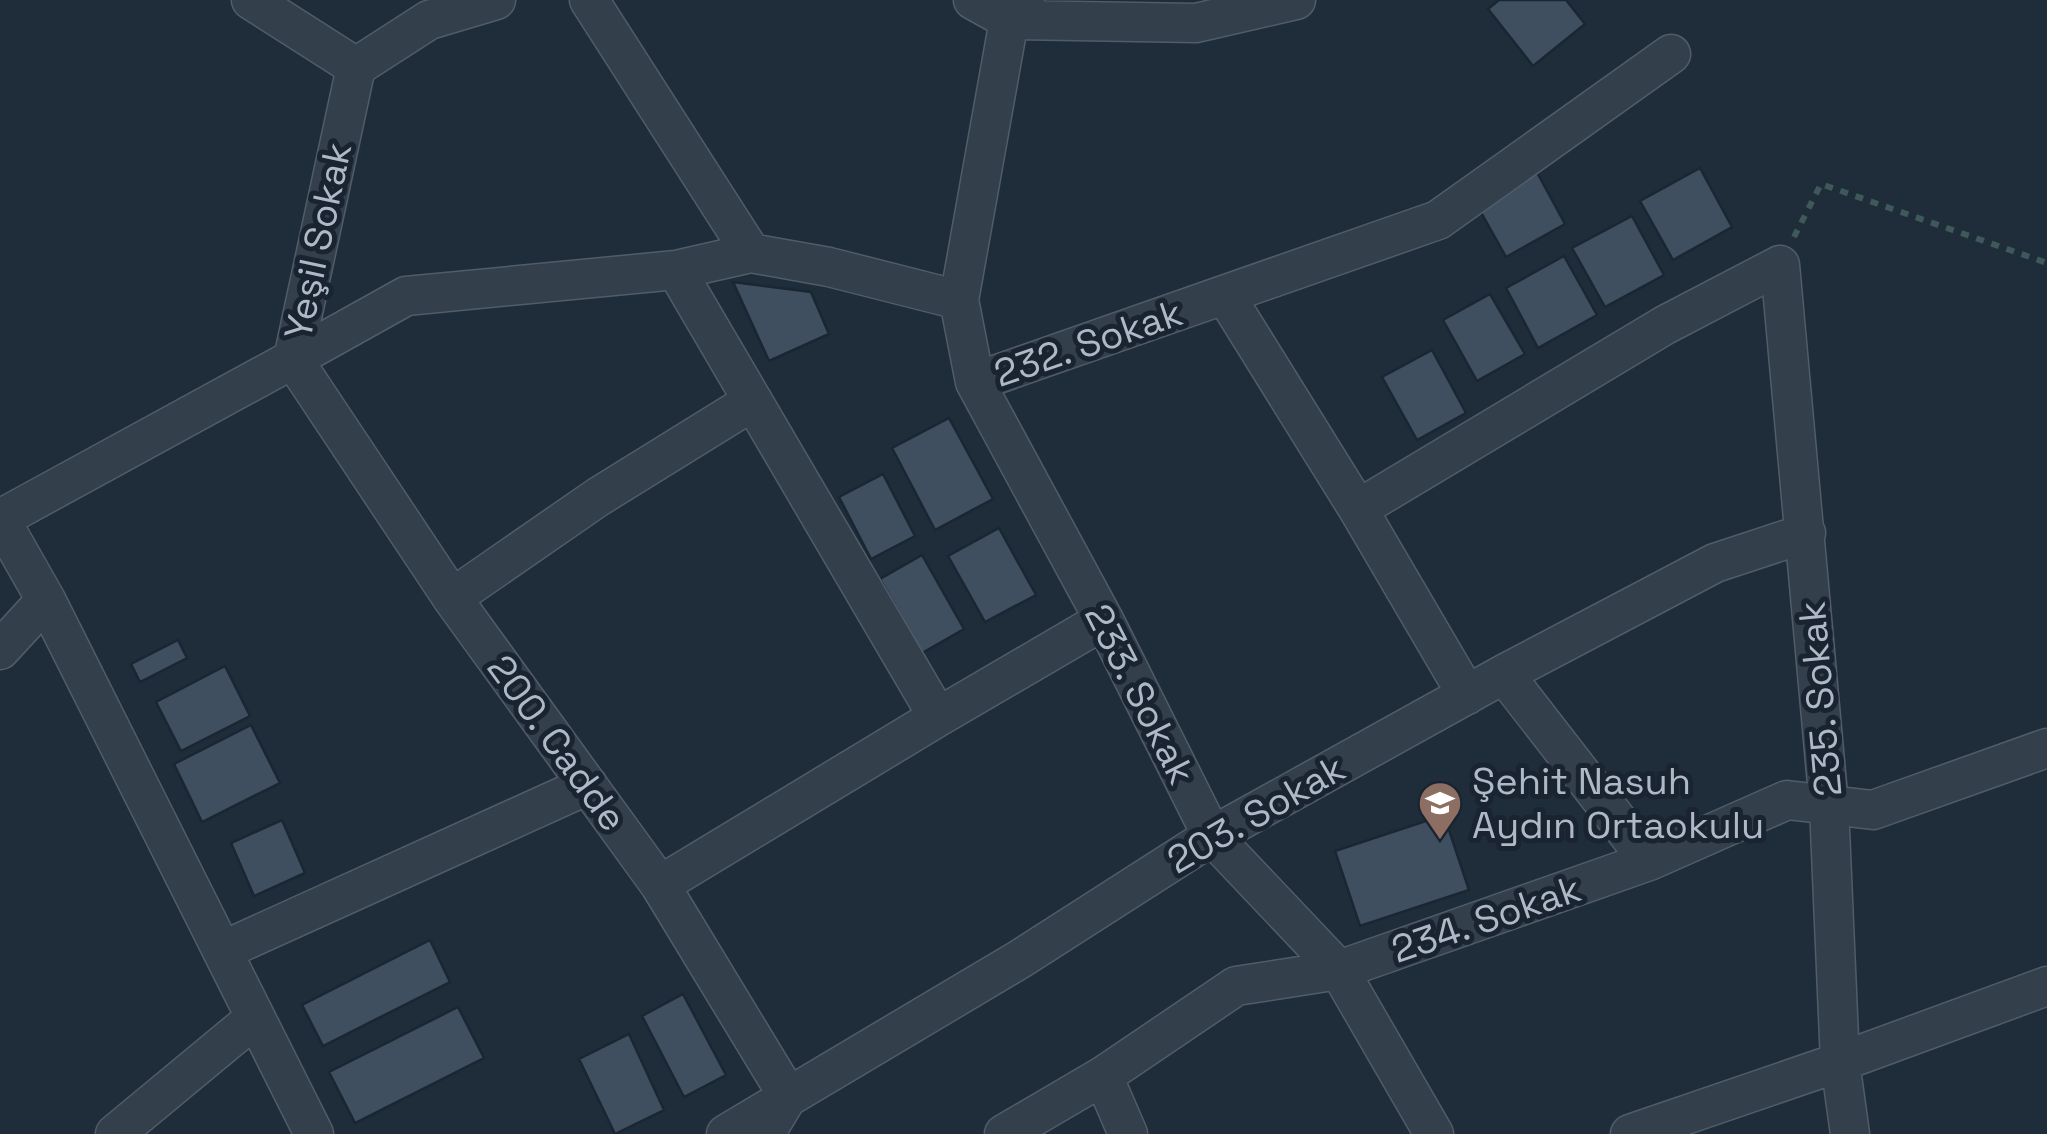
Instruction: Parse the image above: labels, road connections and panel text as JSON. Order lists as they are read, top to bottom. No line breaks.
{"streets":{"street":["Yeşil Sokak","232. Sokak","233. Sokak","235. Sokak","200. Cadde","203. Sokak","234. Sokak"]},"crossings":[["Yeşil Sokak","200. Cadde"],["232. Sokak","233. Sokak"],["233. Sokak","203. Sokak"],["233. Sokak","234. Sokak"],["235. Sokak","203. Sokak"],["235. Sokak","234. Sokak"],["200. Cadde","203. Sokak"]],"places":{"school or university":["Şehit Nasuh Aydın Ortaokulu"]}}
